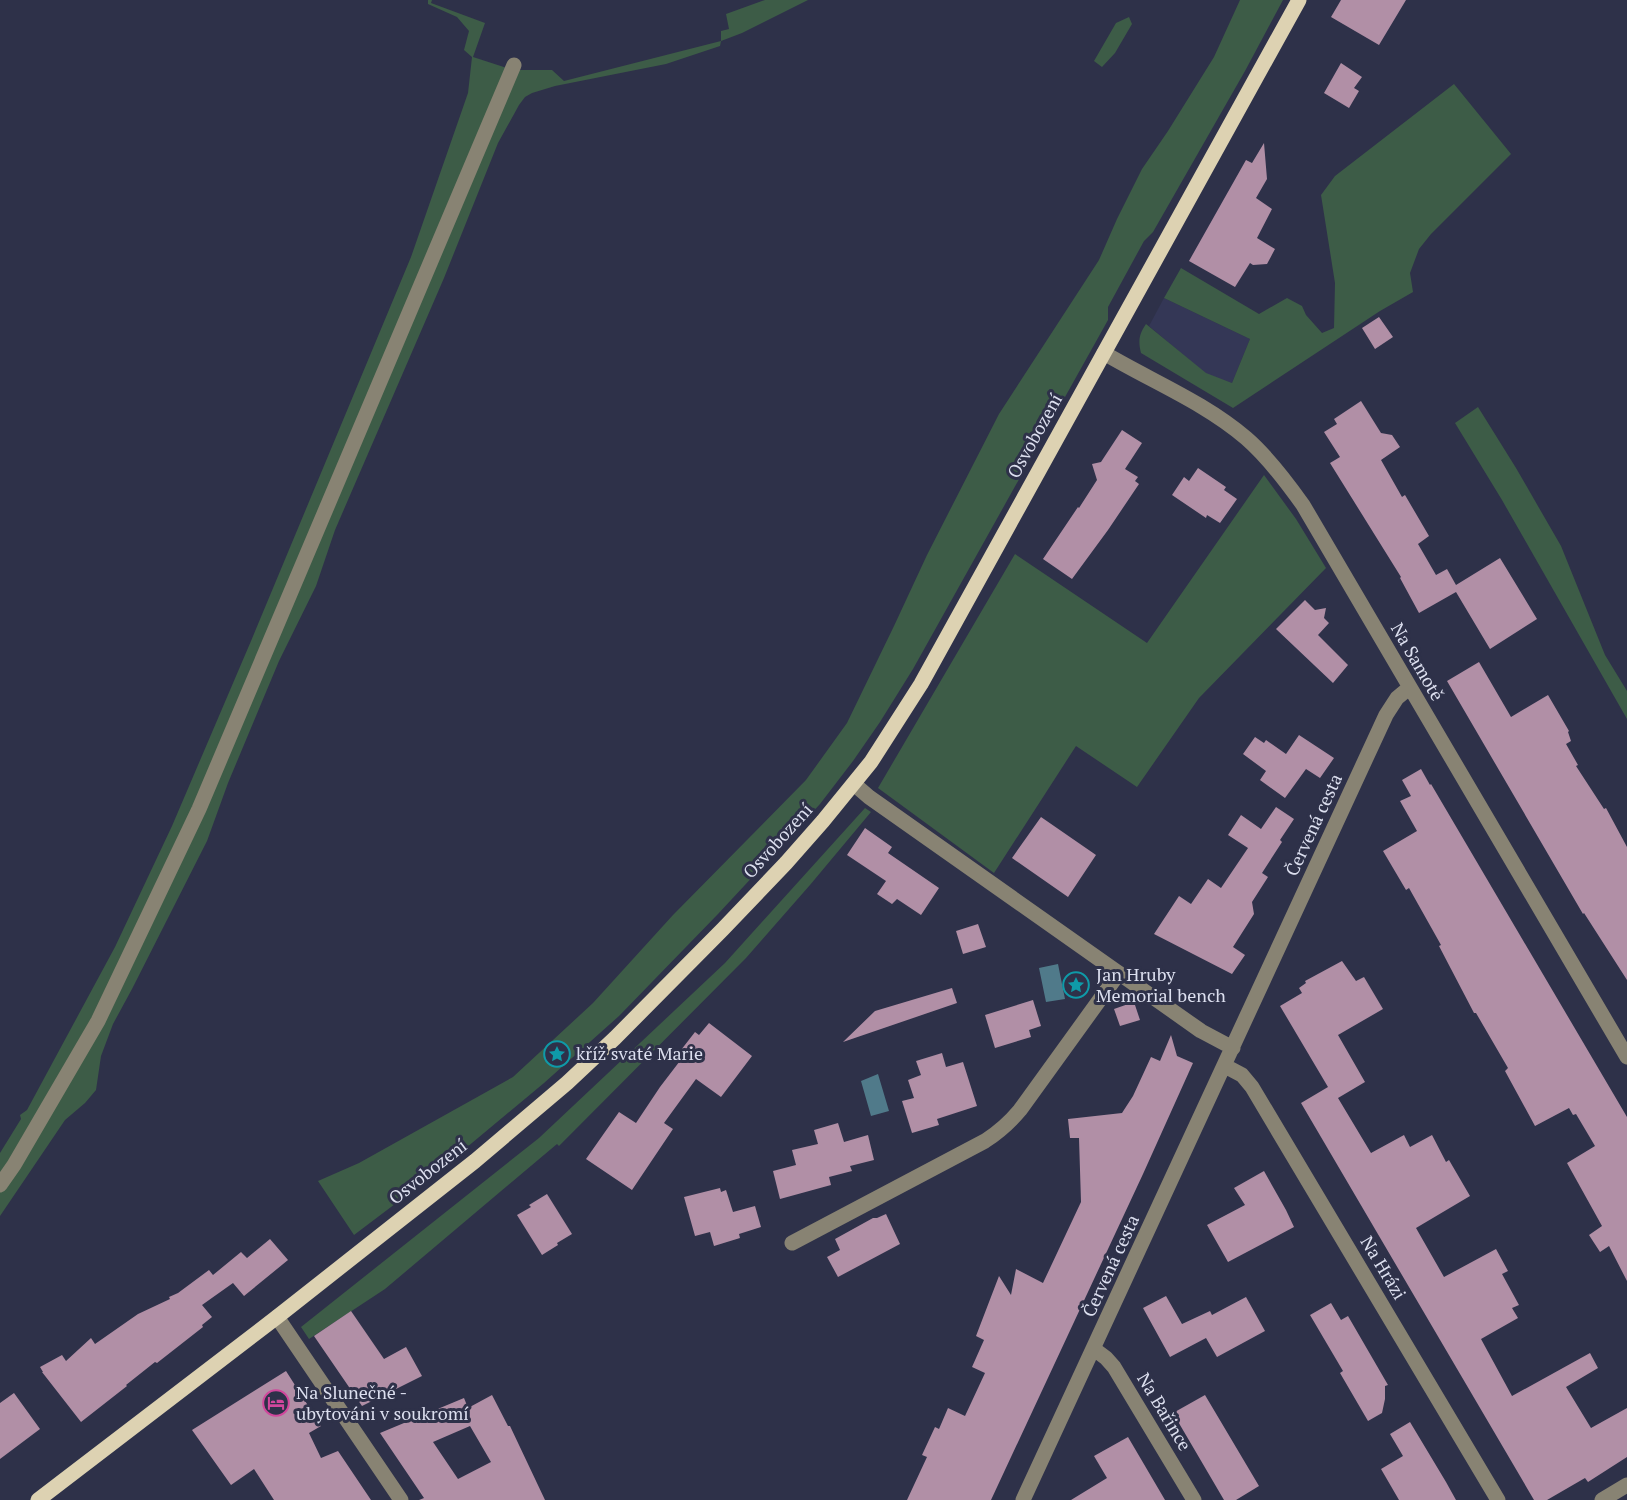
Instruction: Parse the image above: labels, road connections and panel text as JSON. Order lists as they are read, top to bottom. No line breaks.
{"streets":{"main road":["Osvobození"],"street":["Na Samotě","Červená cesta","Na Hrázi","Na Bařince"]},"crossings":[["Osvobození","Na Samotě"],["Na Samotě","Červená cesta"],["Červená cesta","Na Hrázi"],["Červená cesta","Na Bařince"]],"places":{"place":["Jan Hruby Memorial bench","kříž svaté Marie"],"hotel":["Na Slunečné - ubytováni v soukromí"]}}
